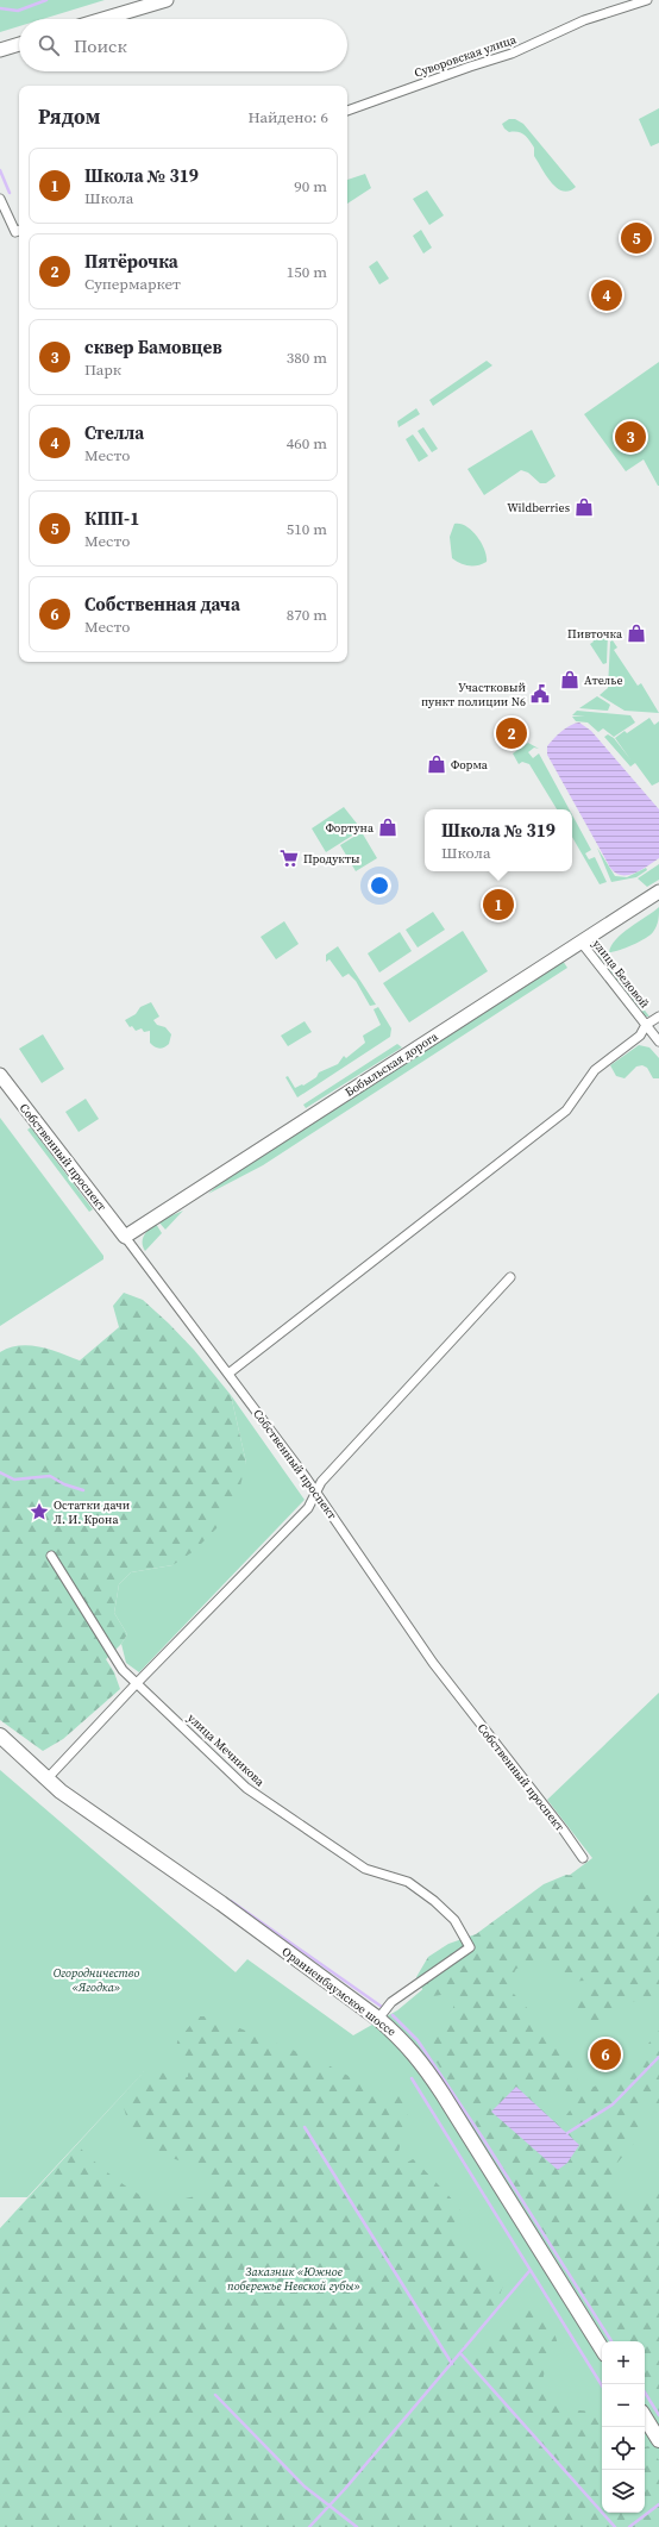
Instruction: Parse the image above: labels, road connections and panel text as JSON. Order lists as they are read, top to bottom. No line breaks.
{"streets":{"main road":["Ораниенбаумское шоссе"],"street":["Суворовская улица","улица Беловой","Бобыльская дорога","Собственный проспект","улица Мечникова"]},"crossings":[["улица Беловой","Бобыльская дорога"],["Бобыльская дорога","Собственный проспект"],["улица Мечникова","Ораниенбаумское шоссе"]],"parks":["Огородничество «Ягодка»","Заказник «Южное побережье Невской губы»"],"places":{"shop":["Wildberries","Пивточка","Ателье","Форма","Фортуна"],"public building":["Участковый пункт полиции N6"],"supermarket":["Продукты"],"place":["Остатки дачи Л. И. Крона"]},"page":{"search":"Поиск","heading":["Рядом","Найдено: 6"],"list":[{"mark":"1","name":"Школа № 319","note":"Школа","value":"90 m"},{"mark":"2","name":"Пятёрочка","note":"Супермаркет","value":"150 m"},{"mark":"3","name":"сквер Бамовцев","note":"Парк","value":"380 m"},{"mark":"4","name":"Стелла","note":"Место","value":"460 m"},{"mark":"5","name":"КПП-1","note":"Место","value":"510 m"},{"mark":"6","name":"Собственная дача","note":"Место","value":"870 m"}],"pins":["5","4","3","2","1","6"],"popup":["Школа № 319","Школа"],"map_buttons":["+","−"]}}
